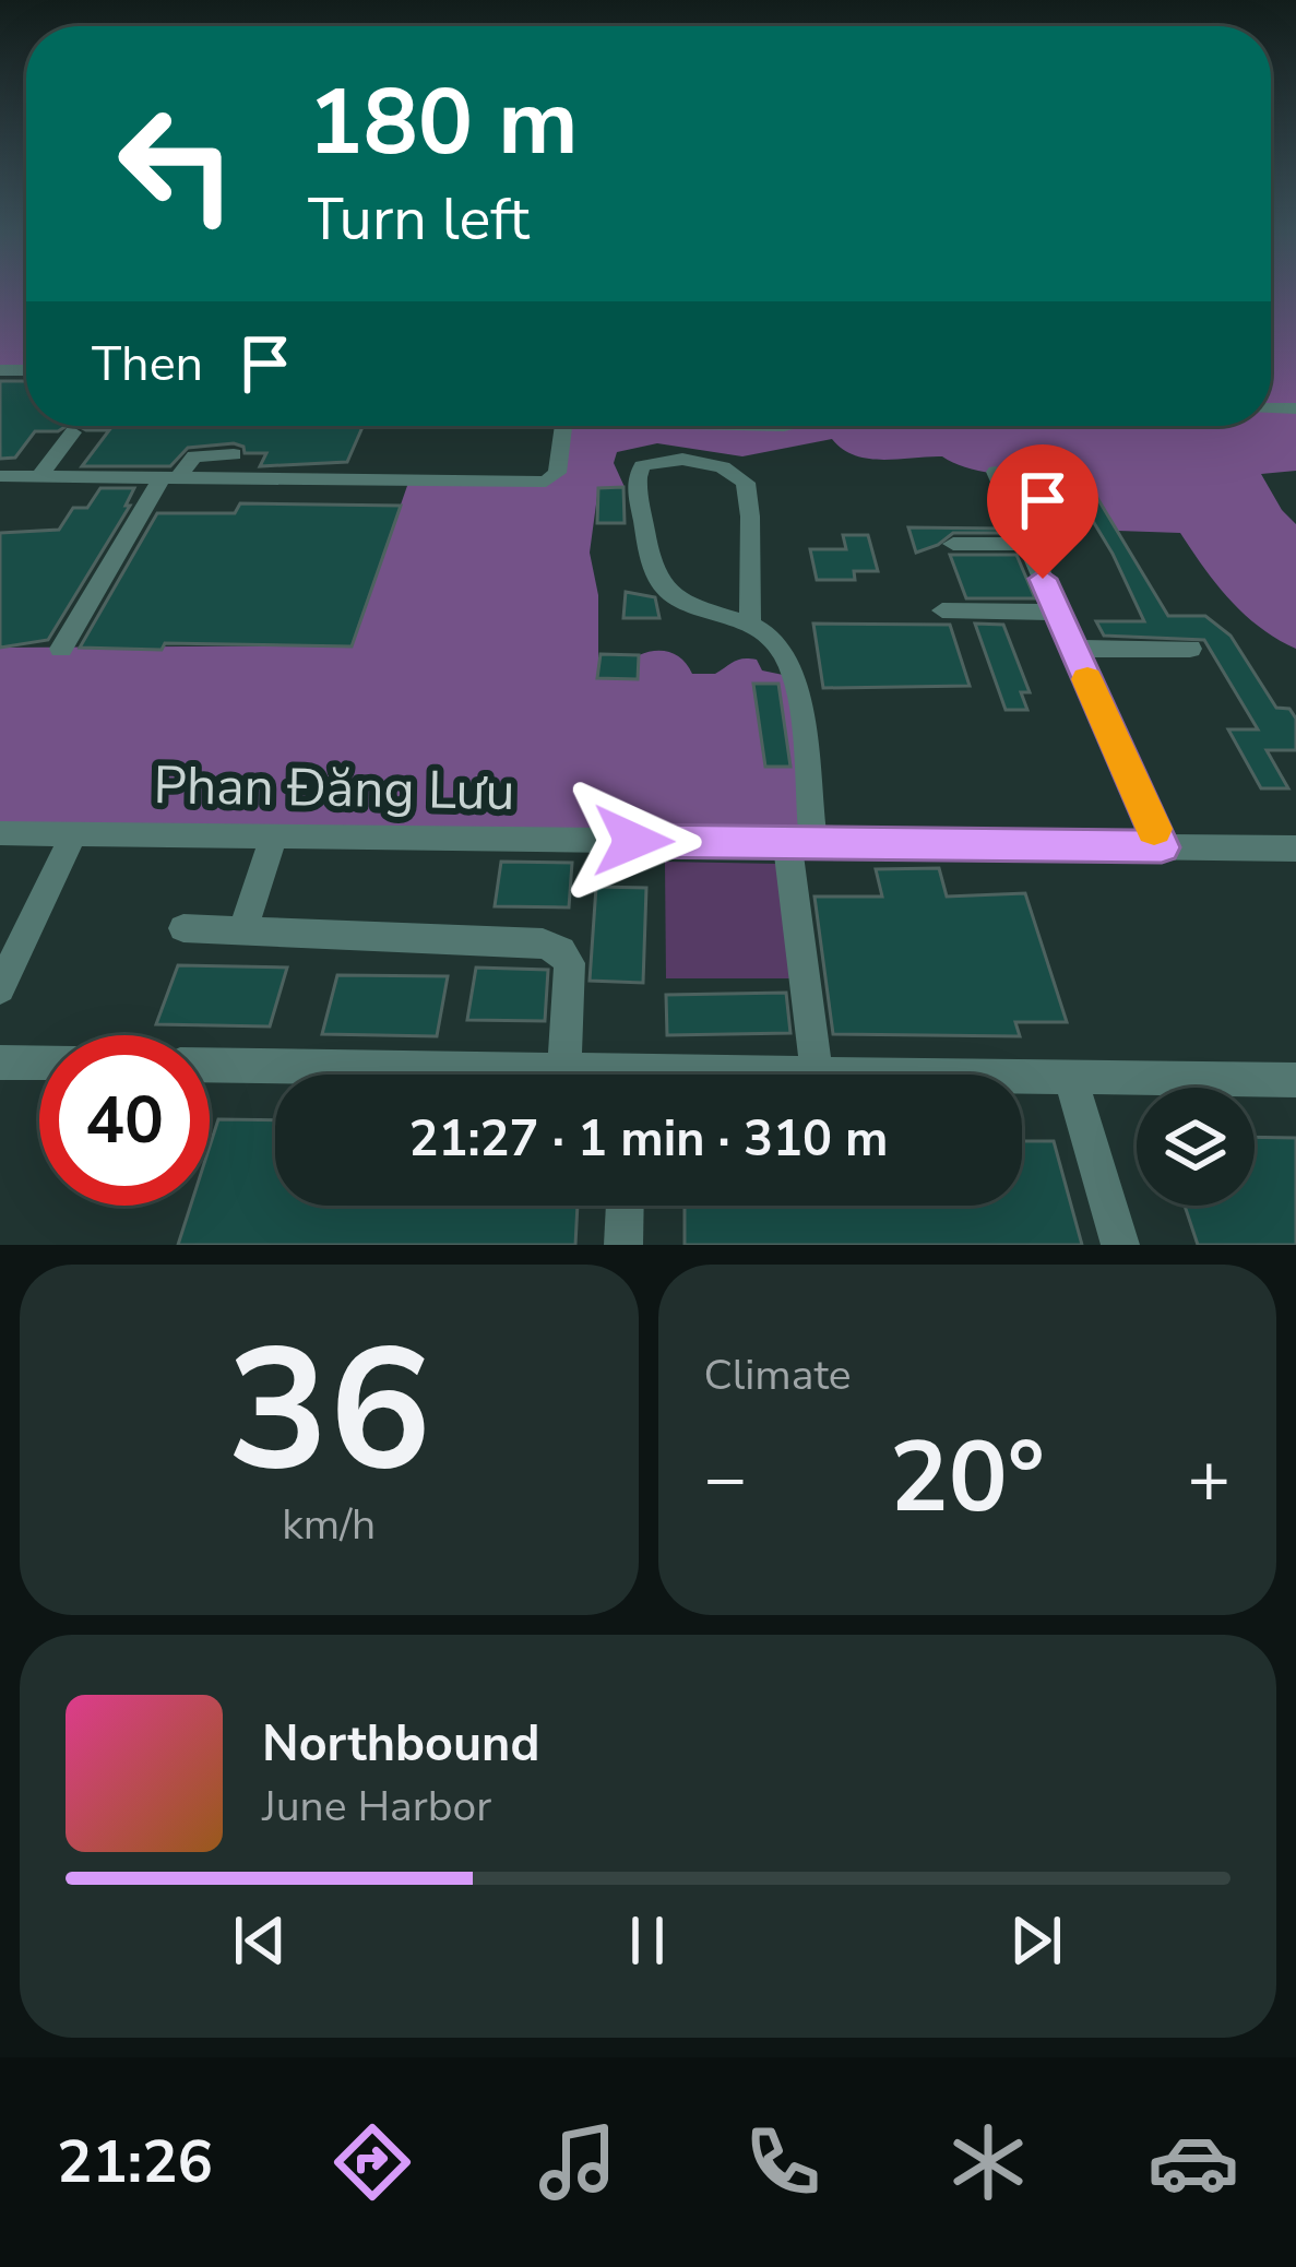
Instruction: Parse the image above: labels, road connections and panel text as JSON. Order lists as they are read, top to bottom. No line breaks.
{"streets":{"street":["Phan Đăng Lưu"]},"page":{"turn":["180 m","Turn left"],"then":"Then","limit":"40","trip":"21:27 · 1 min · 310 m","tile":[["36","km/h"],"Climate"],"heat":["−","20°","+"],"song":["Northbound","June Harbor"],"tabs":"21:26"}}
